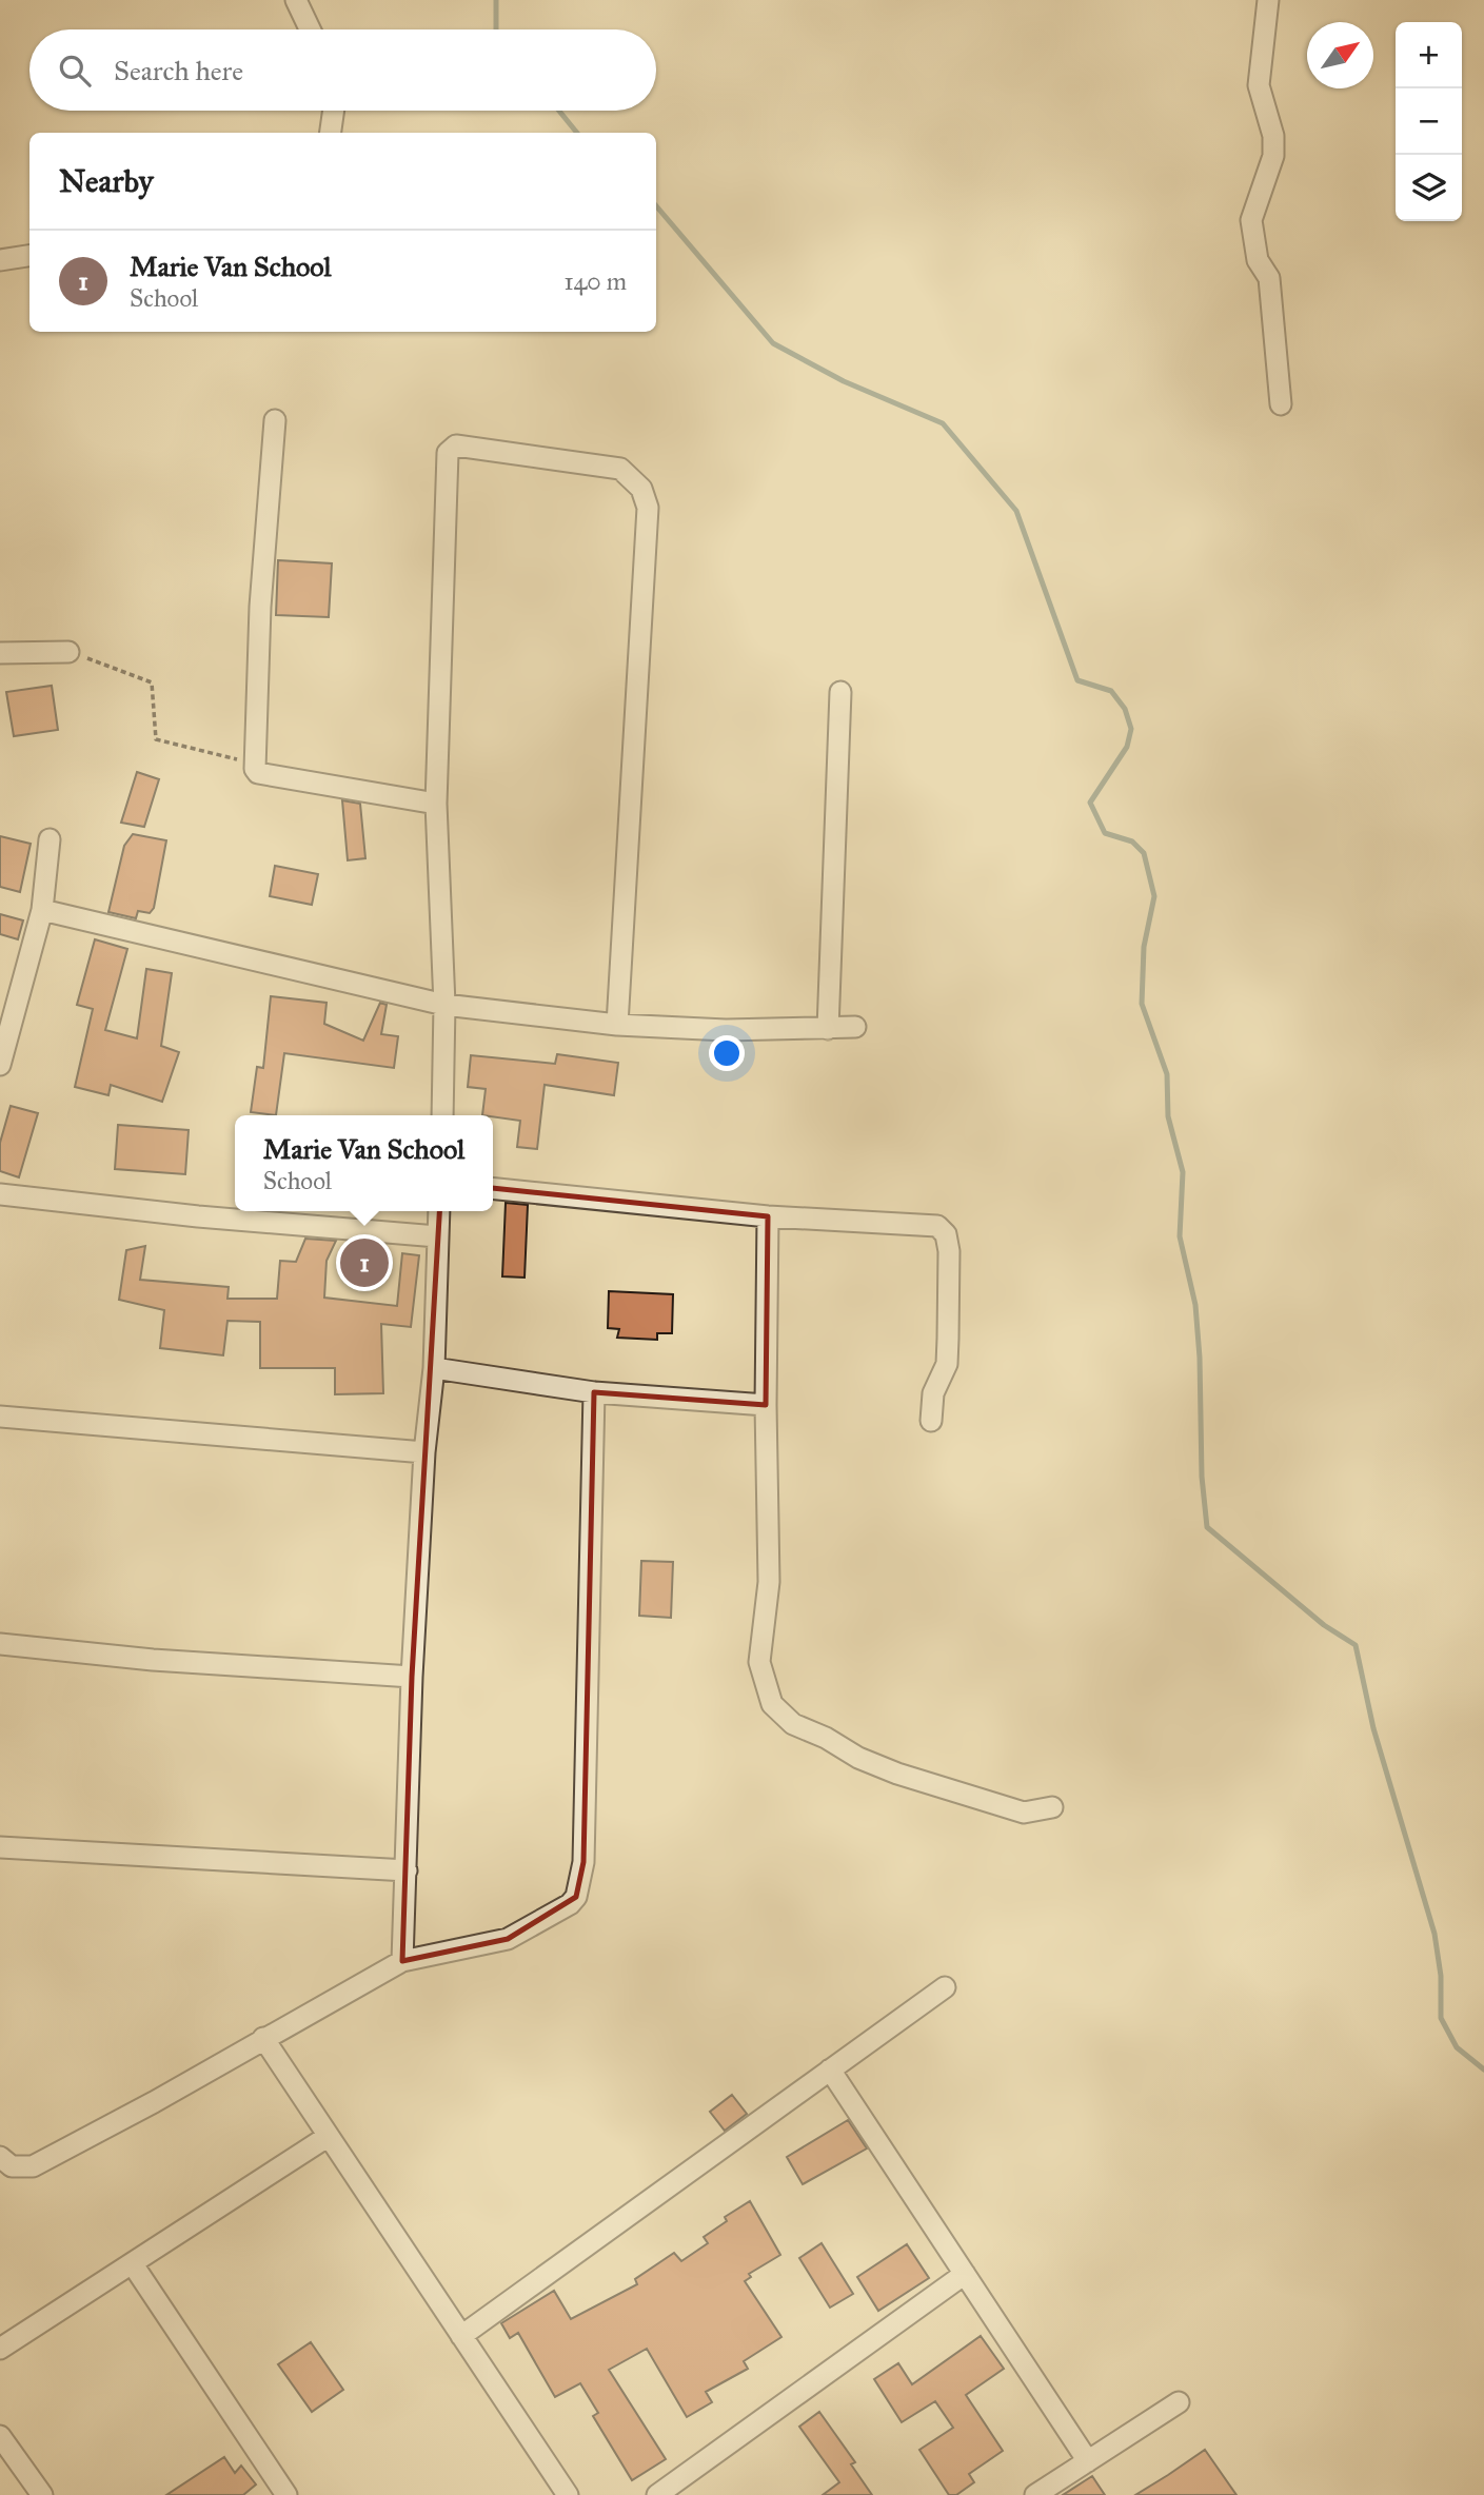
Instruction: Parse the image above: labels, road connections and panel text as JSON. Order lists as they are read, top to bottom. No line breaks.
{"north":"top right","page":{"map_buttons":["+","−"],"search":"Search here","heading":"Nearby","list":[{"mark":"1","name":"Marie Van School","note":"School","value":"140 m"}],"popup":["Marie Van School","School"],"pins":"1"}}
